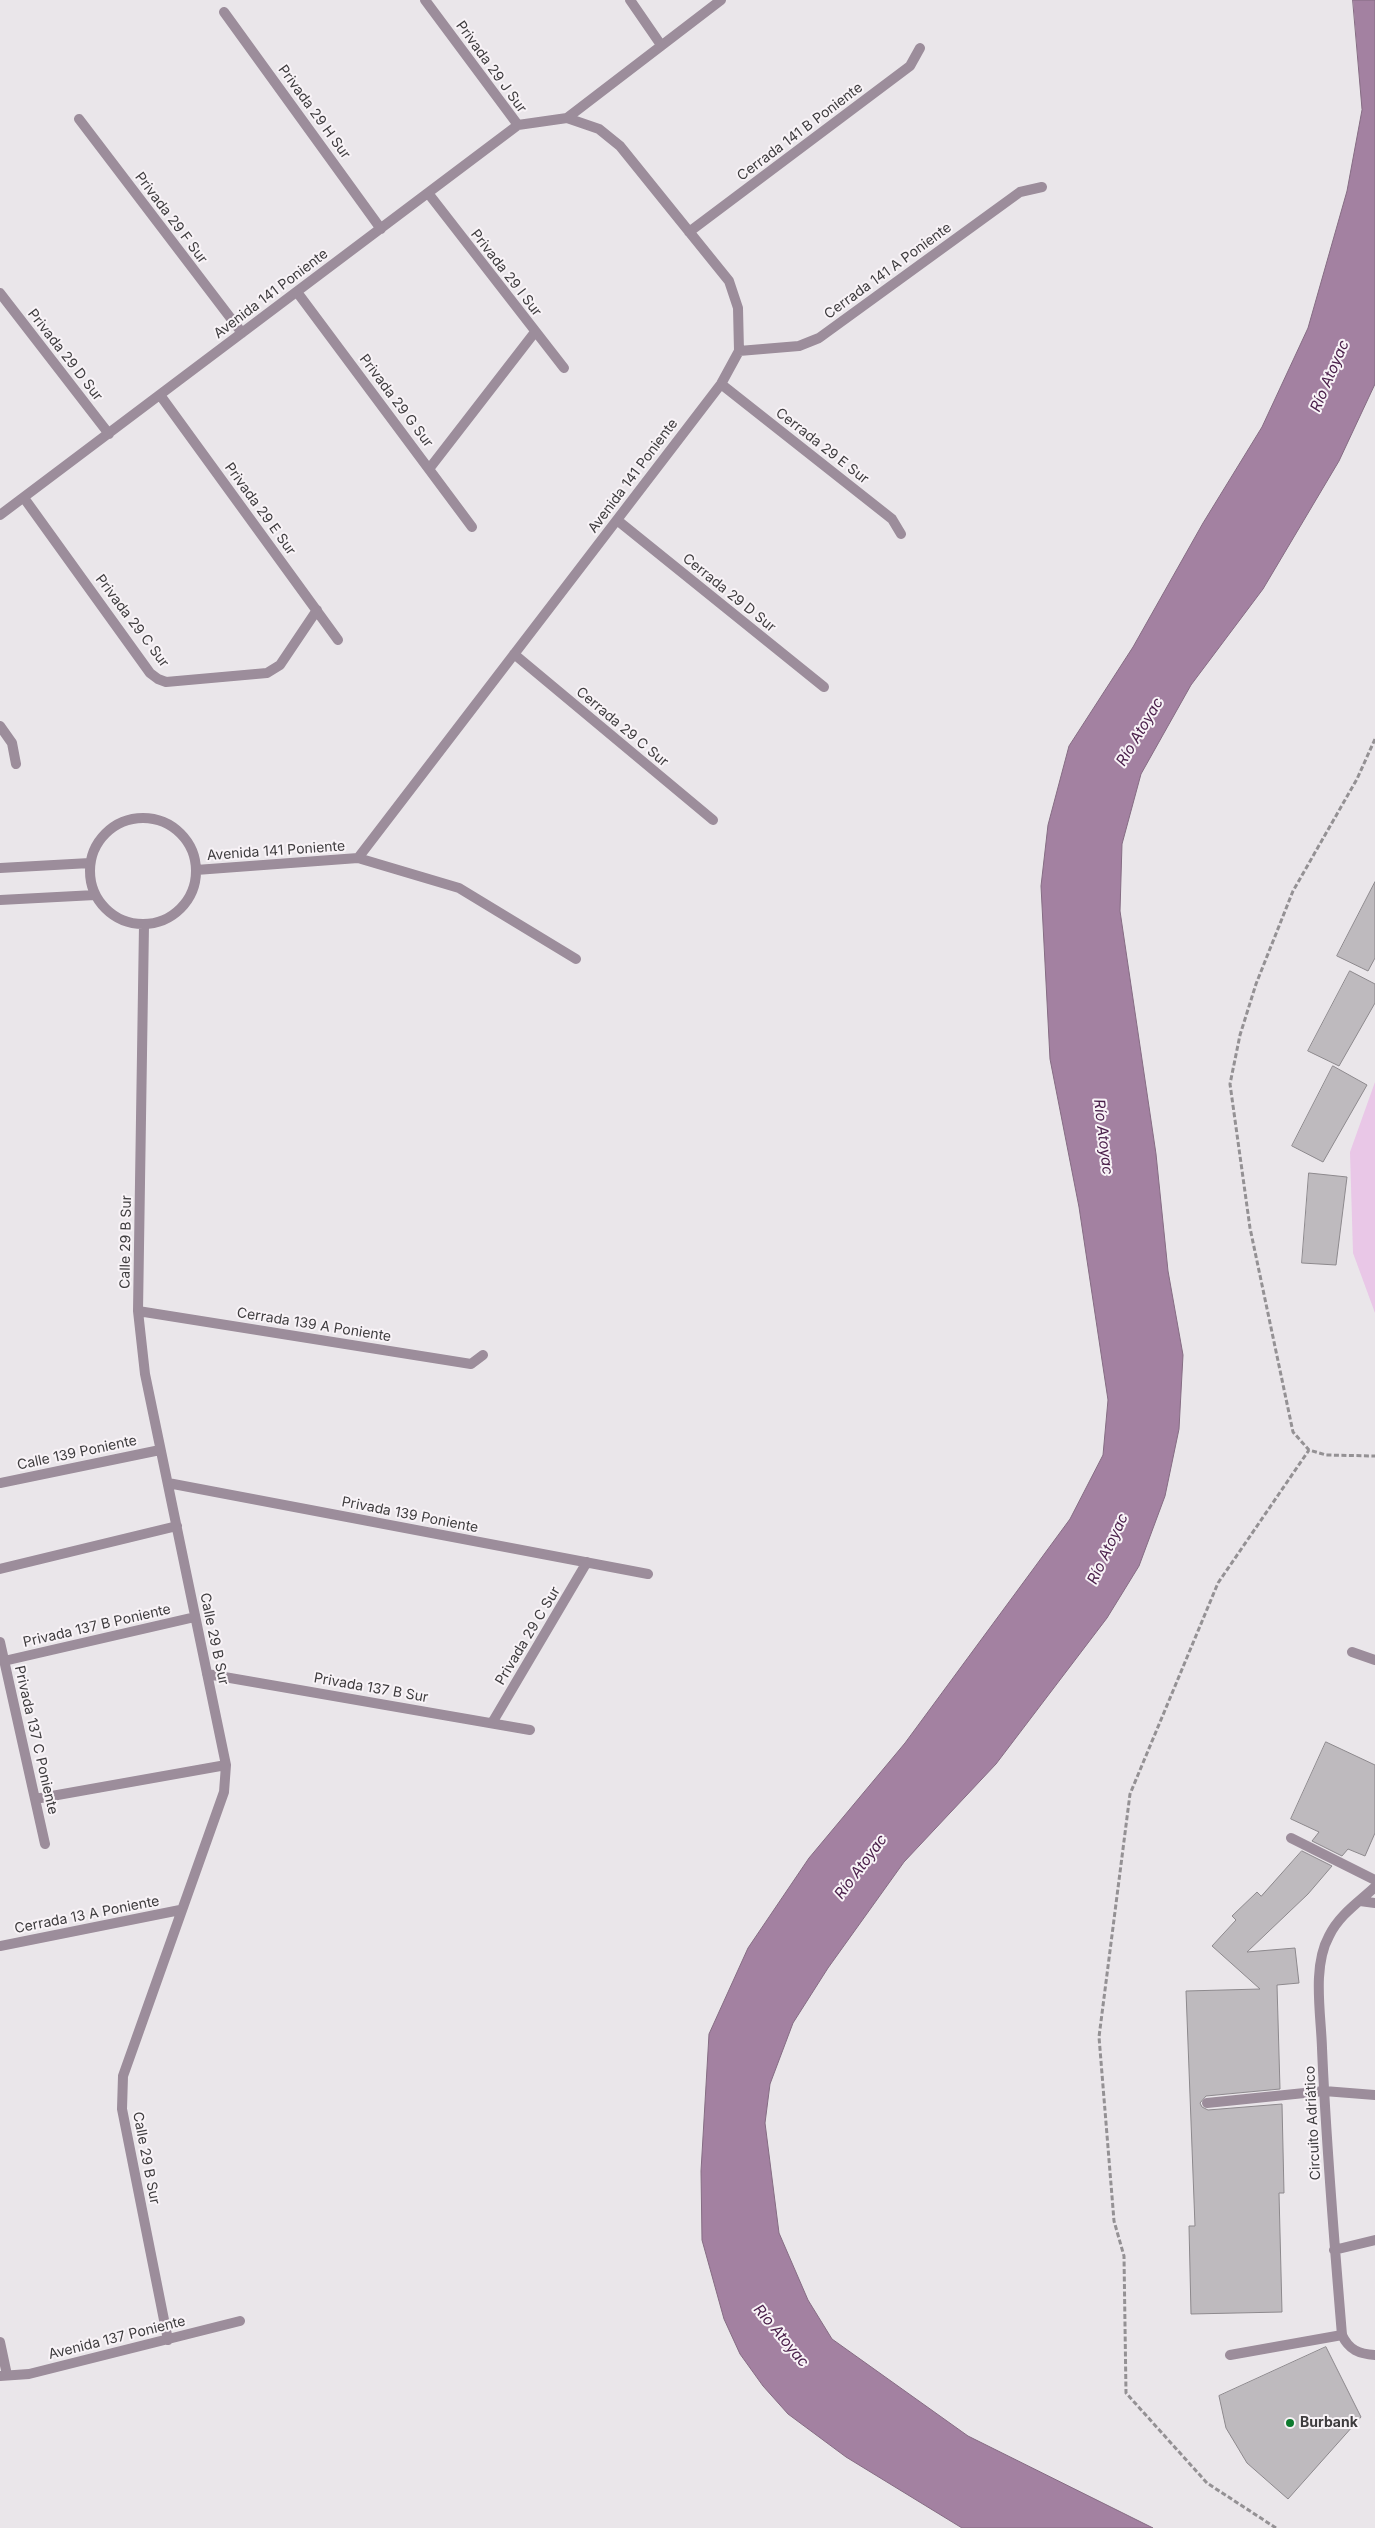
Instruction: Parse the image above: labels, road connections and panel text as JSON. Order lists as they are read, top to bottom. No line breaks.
{"streets":{"street":["Privada 29 J Sur","Privada 29 H Sur","Cerrada 141 B Poniente","Privada 29 F Sur","Cerrada 141 A Poniente","Privada 29 I Sur","Avenida 141 Poniente","Privada 29 D Sur","Privada 29 G Sur","Cerrada 29 E Sur","Privada 29 E Sur","Cerrada 29 D Sur","Privada 29 C Sur","Cerrada 29 C Sur","Calle 29 B Sur","Cerrada 139 A Poniente","Calle 139 Poniente","Privada 139 Poniente","Privada 137 B Poniente","Privada 137 B Sur","Privada 137 C Poniente","Cerrada 13 A Poniente","Circuito Adriático","Avenida 137 Poniente"]},"crossings":[["Privada 29 J Sur","Avenida 141 Poniente"],["Privada 29 H Sur","Avenida 141 Poniente"],["Cerrada 141 B Poniente","Avenida 141 Poniente"],["Privada 29 F Sur","Avenida 141 Poniente"],["Cerrada 141 A Poniente","Avenida 141 Poniente"],["Privada 29 I Sur","Avenida 141 Poniente"],["Avenida 141 Poniente","Privada 29 D Sur"],["Avenida 141 Poniente","Privada 29 G Sur"],["Avenida 141 Poniente","Cerrada 29 E Sur"],["Avenida 141 Poniente","Privada 29 E Sur"],["Avenida 141 Poniente","Cerrada 29 D Sur"],["Avenida 141 Poniente","Privada 29 C Sur"],["Avenida 141 Poniente","Cerrada 29 C Sur"],["Avenida 141 Poniente","Calle 29 B Sur"],["Privada 29 E Sur","Privada 29 C Sur"],["Privada 29 C Sur","Privada 139 Poniente"],["Privada 29 C Sur","Privada 137 B Sur"],["Calle 29 B Sur","Cerrada 139 A Poniente"],["Calle 29 B Sur","Calle 139 Poniente"],["Calle 29 B Sur","Privada 139 Poniente"],["Calle 29 B Sur","Privada 137 B Poniente"],["Calle 29 B Sur","Privada 137 B Sur"],["Calle 29 B Sur","Cerrada 13 A Poniente"],["Calle 29 B Sur","Avenida 137 Poniente"],["Privada 137 B Poniente","Privada 137 C Poniente"]],"water":["Río Atoyac"],"places":["Burbank"]}
